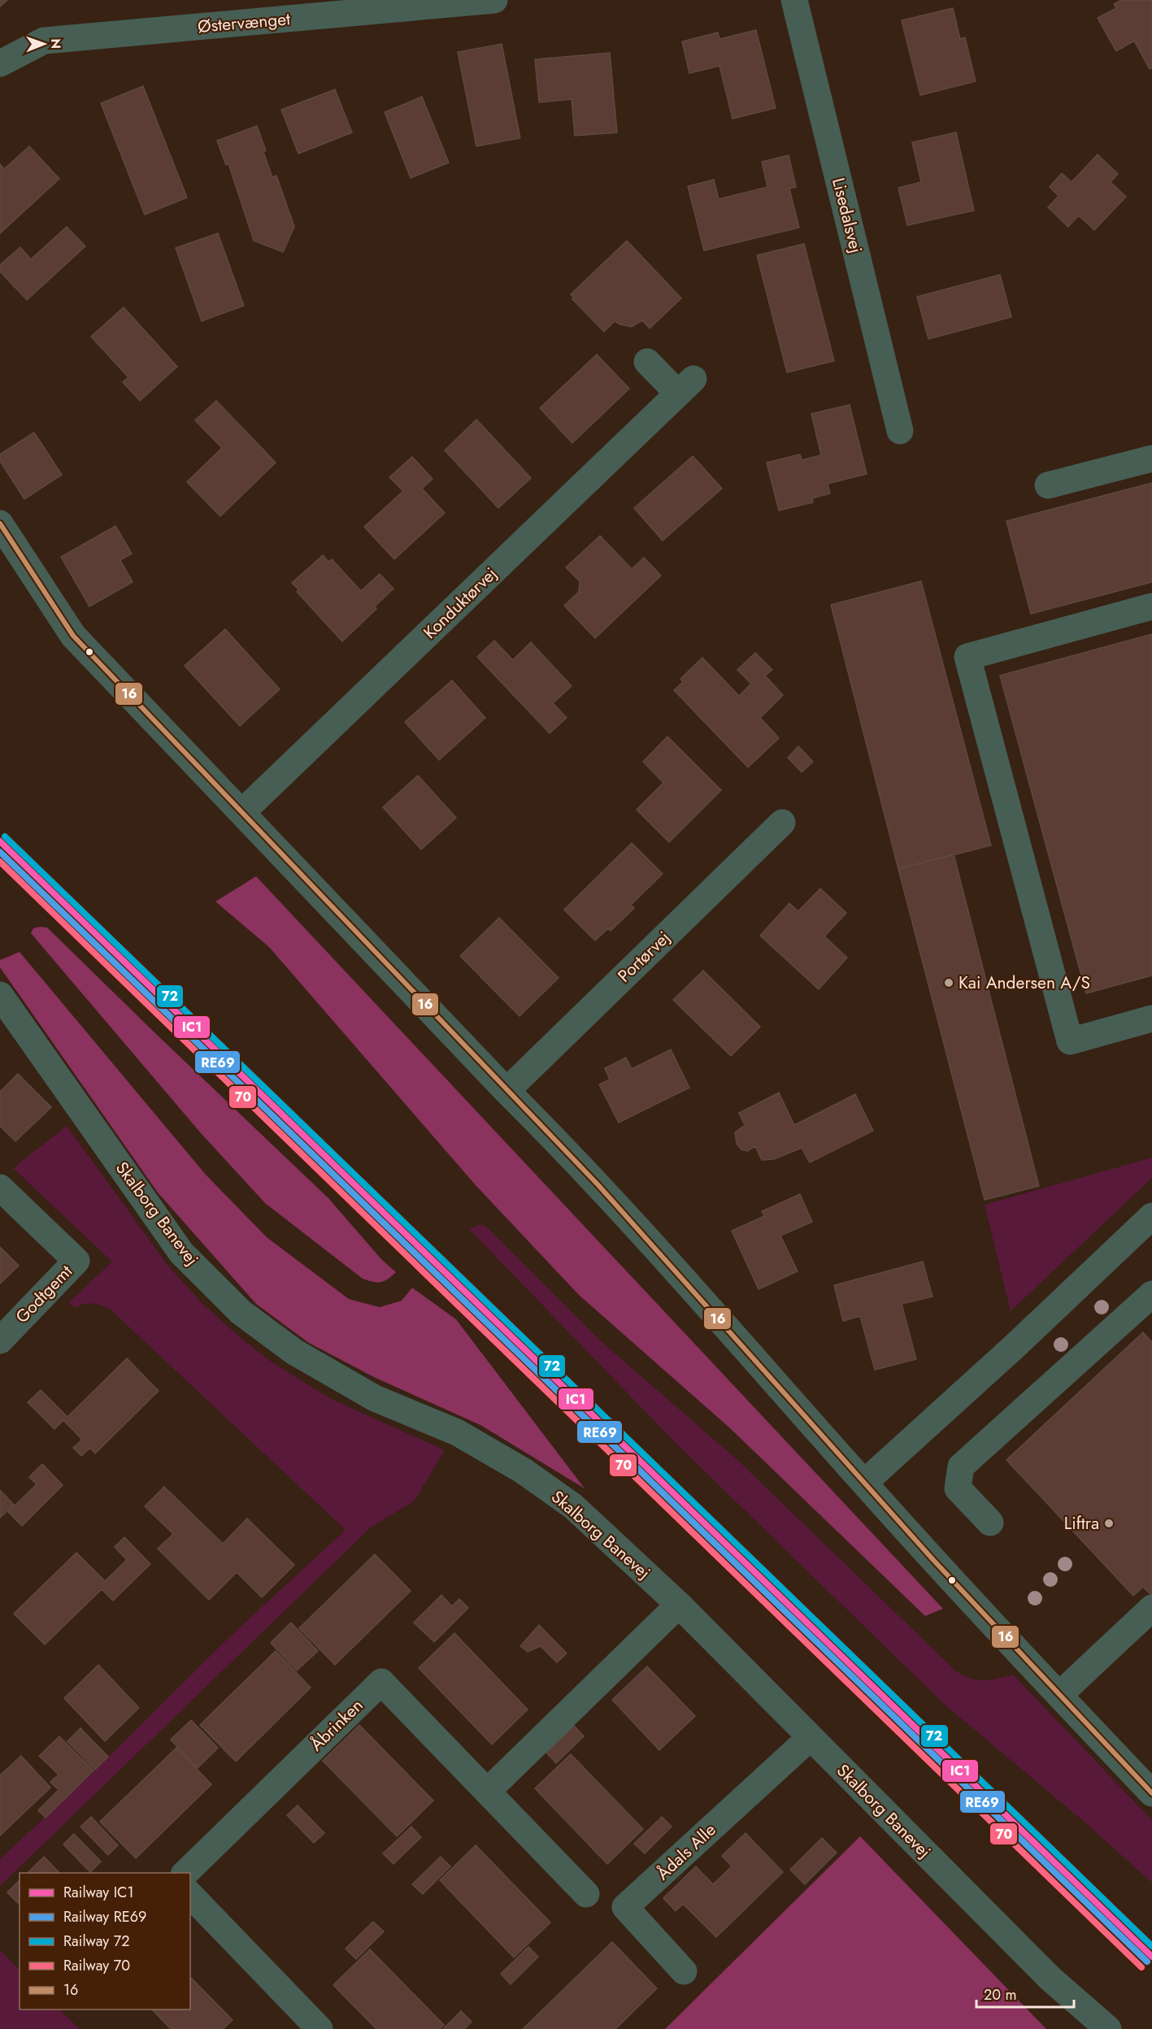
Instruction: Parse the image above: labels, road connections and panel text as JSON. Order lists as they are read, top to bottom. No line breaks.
{"streets":{"street":["Østervænget","Lisedalsvej","Konduktørvej","Portørvej","Skalborg Banevej","Godtgemt","Åbrinken","Ådals Alle"]},"crossings":[["Skalborg Banevej","Ådals Alle"]],"places":["Kai Andersen A/S","Liftra"],"lines":["transit line 16","rail line 72","rail line IC1","rail line RE69","rail line 70"],"legend":["Railway IC1","Railway RE69","Railway 72","Railway 70","16"],"scale_bar":"20 m","north":"right"}
